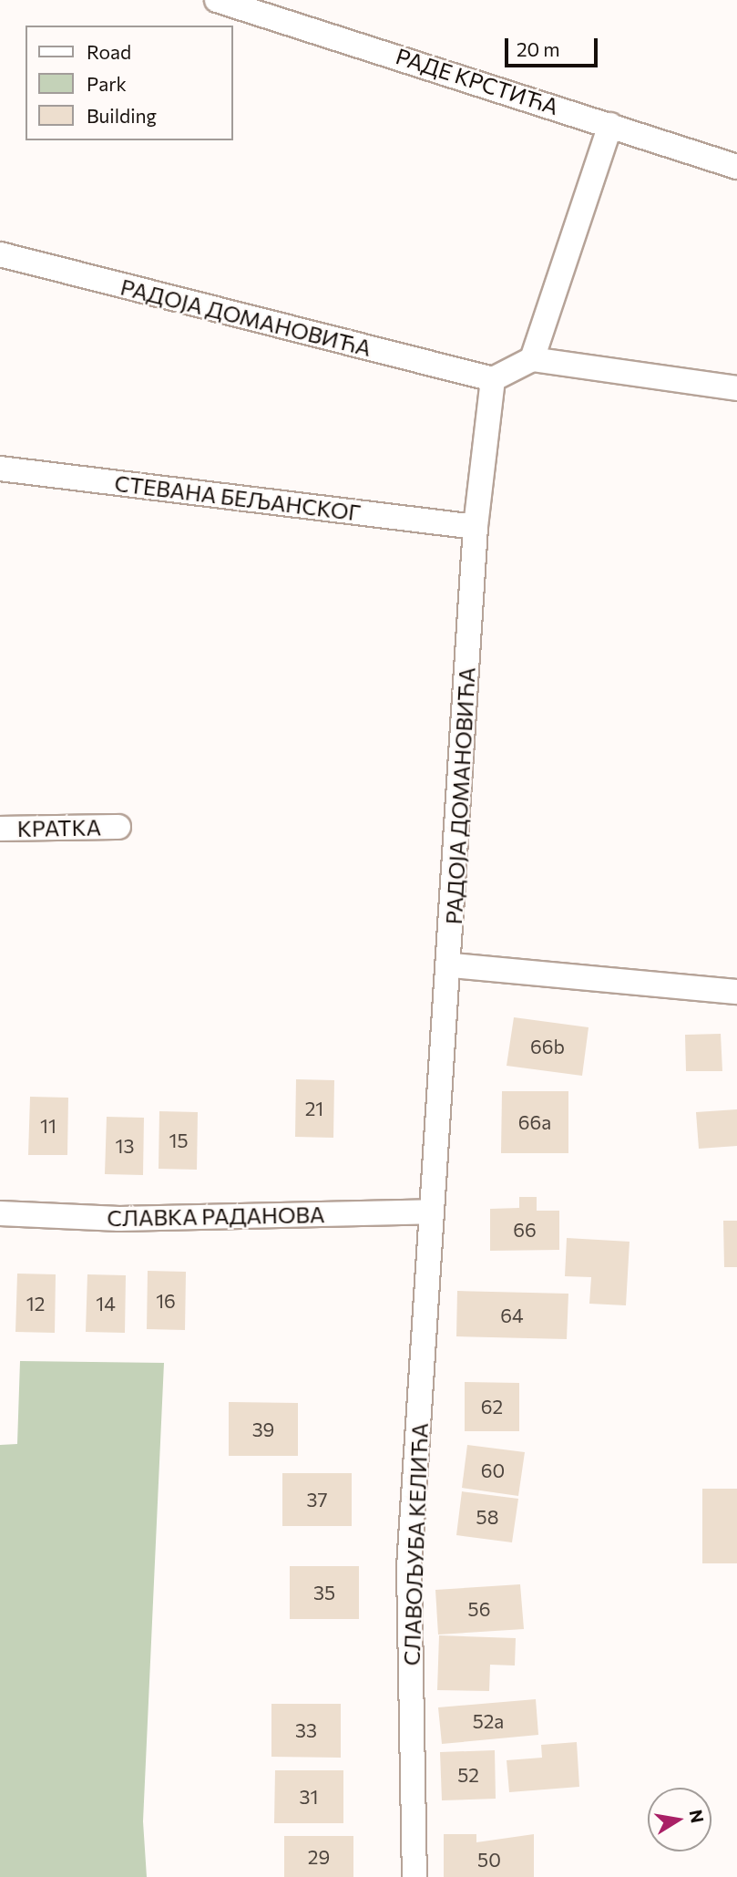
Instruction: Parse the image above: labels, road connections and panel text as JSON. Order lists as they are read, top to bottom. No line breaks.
{"streets":{"street":["РАДЕ КРСТИЋА","РАДОЈА ДОМАНОВИЋА","СТЕВАНА БЕЉАНСКОГ","КРАТКА","СЛАВКА РАДАНОВА","СЛАВОЉУБА КЕЛИЋА"]},"crossings":[["РАДОЈА ДОМАНОВИЋА","СТЕВАНА БЕЉАНСКОГ"],["РАДОЈА ДОМАНОВИЋА","СЛАВКА РАДАНОВА"],["РАДОЈА ДОМАНОВИЋА","СЛАВОЉУБА КЕЛИЋА"],["СЛАВКА РАДАНОВА","СЛАВОЉУБА КЕЛИЋА"]],"house_numbers":["66b","21","66a","11","15","13","66","16","12","14","64","62","39","60","37","58","35","56","52a","33","52","31","29","50"],"legend":["Road","Park","Building"],"scale_bar":"20 m","north":"right"}
